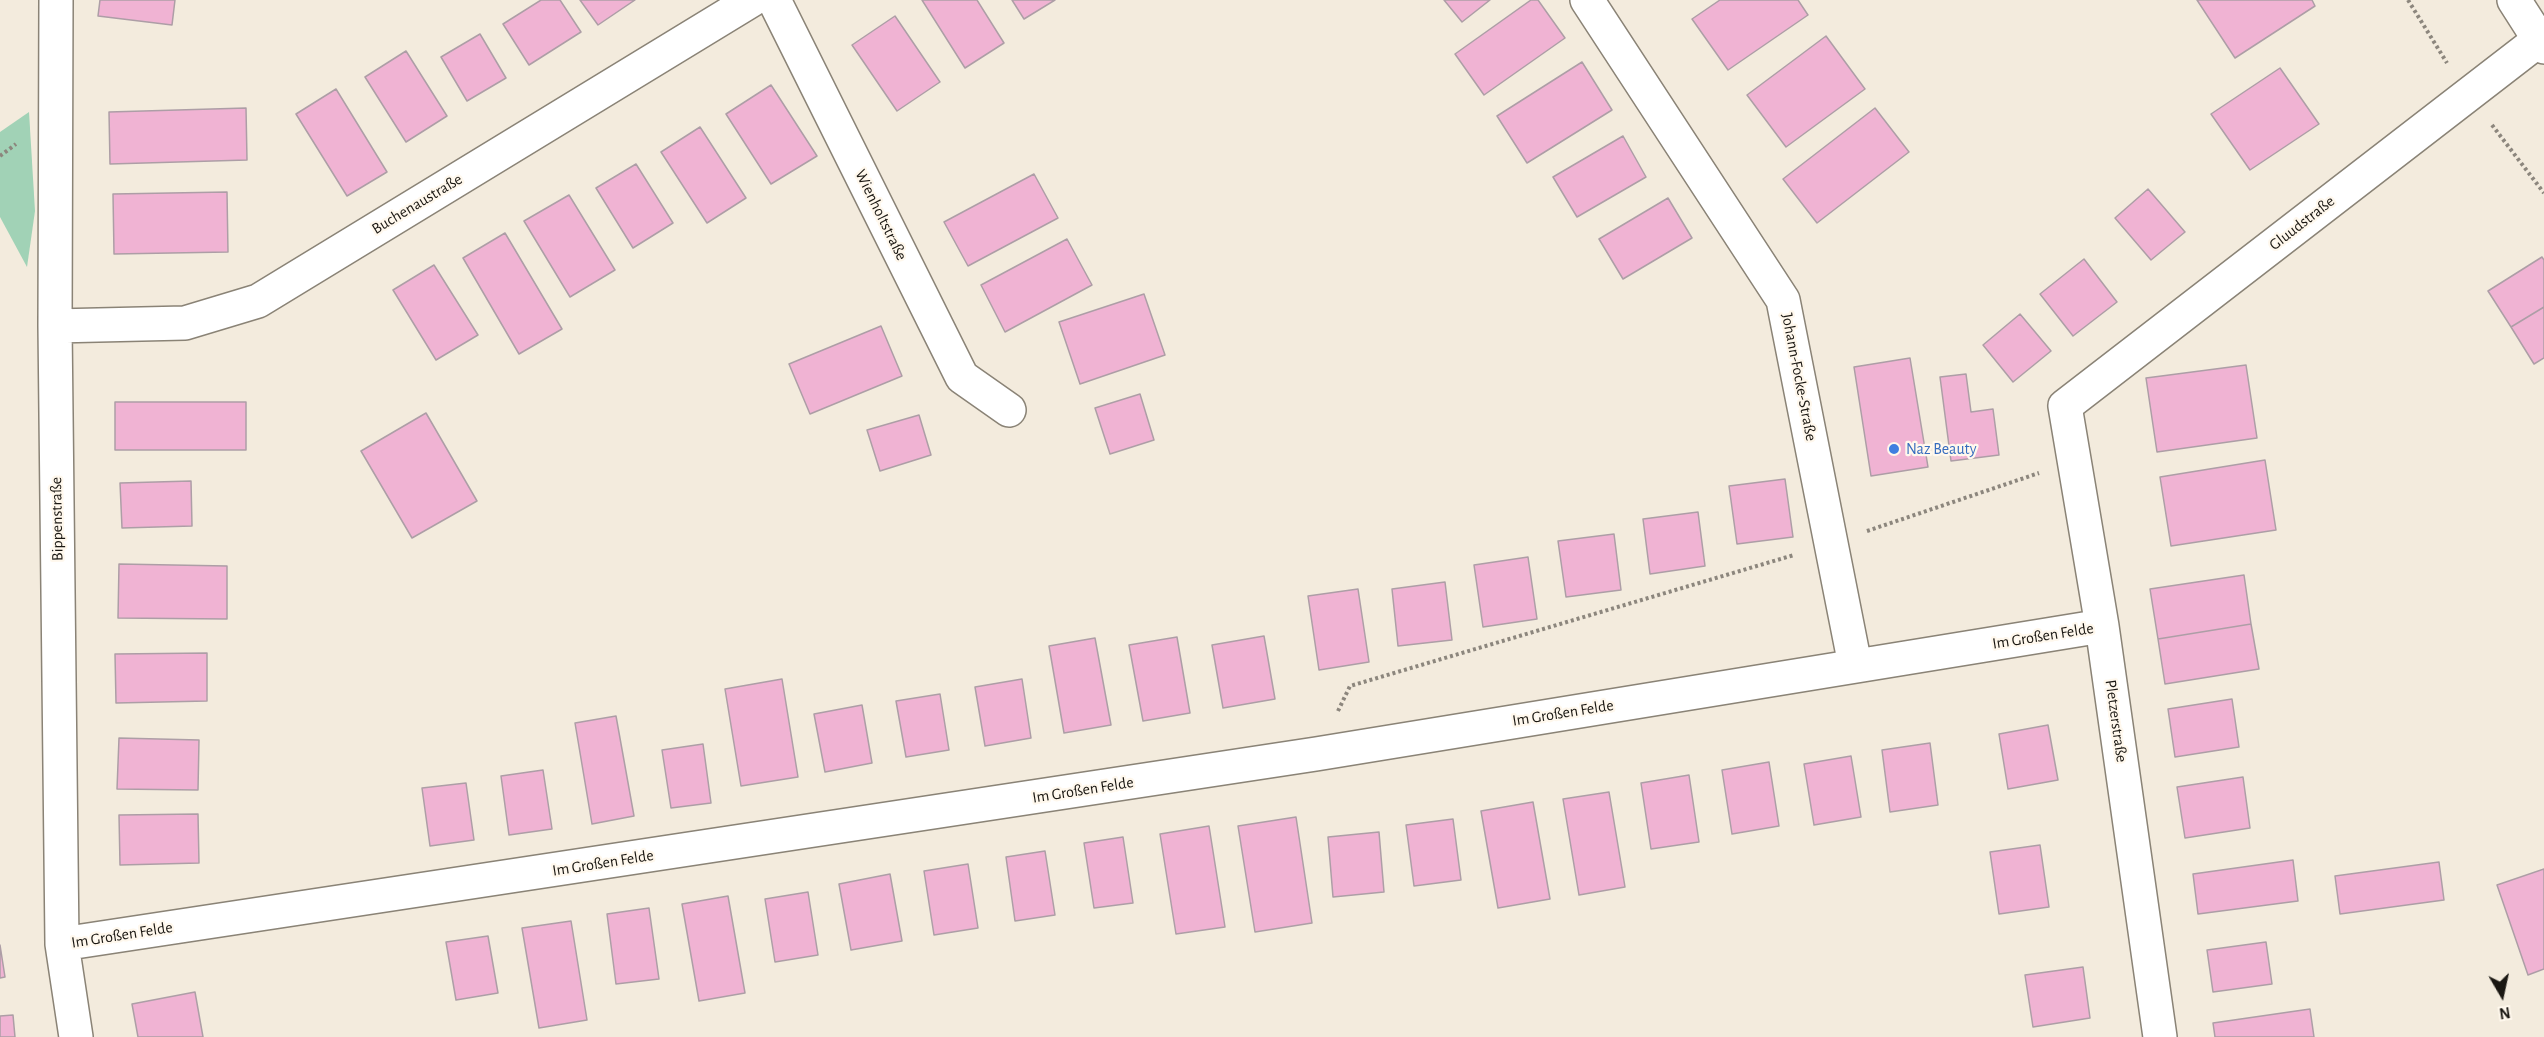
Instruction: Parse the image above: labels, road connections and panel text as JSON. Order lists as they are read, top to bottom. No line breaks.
{"streets":{"street":["Buchenaustraße","Wienholtstraße","Gluudstraße","Johann-Focke-Straße","Bippenstraße","Im Großen Felde","Pletzerstraße"]},"crossings":[["Buchenaustraße","Bippenstraße"],["Gluudstraße","Pletzerstraße"],["Johann-Focke-Straße","Im Großen Felde"],["Bippenstraße","Im Großen Felde"],["Im Großen Felde","Pletzerstraße"]],"places":["Naz Beauty"],"north":"bottom"}
